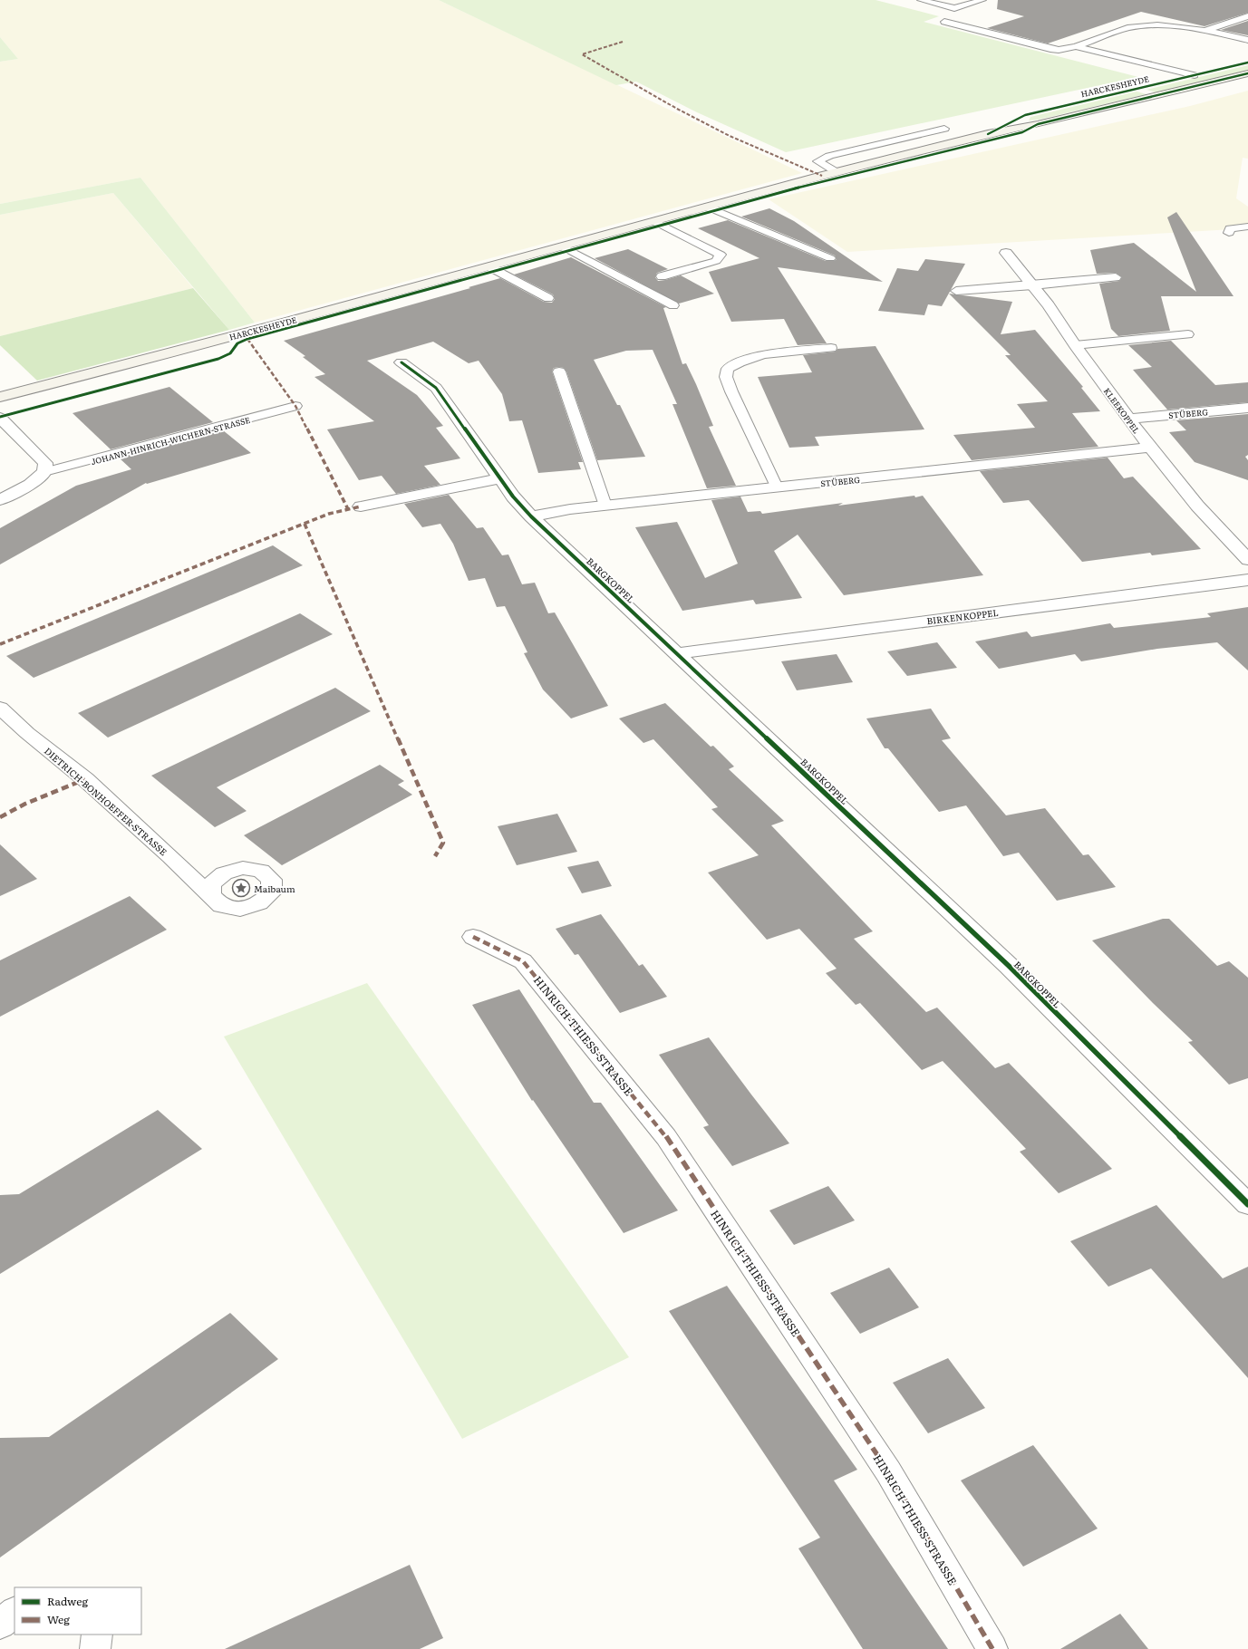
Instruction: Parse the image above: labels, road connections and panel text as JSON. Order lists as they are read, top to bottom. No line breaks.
{"streets":{"main road":["HARCKESHEYDE"],"street":["KLEEKOPPEL","STÜBERG","JOHANN-HINRICH-WICHERN-STRASSE","BARGKOPPEL","BIRKENKOPPEL","DIETRICH-BONHOEFFER-STRASSE","HINRICH-THIESS-STRASSE"]},"crossings":[["KLEEKOPPEL","STÜBERG"],["STÜBERG","BARGKOPPEL"],["BARGKOPPEL","BIRKENKOPPEL"]],"places":{"place":["Maibaum"]},"legend":["Radweg","Weg"]}
